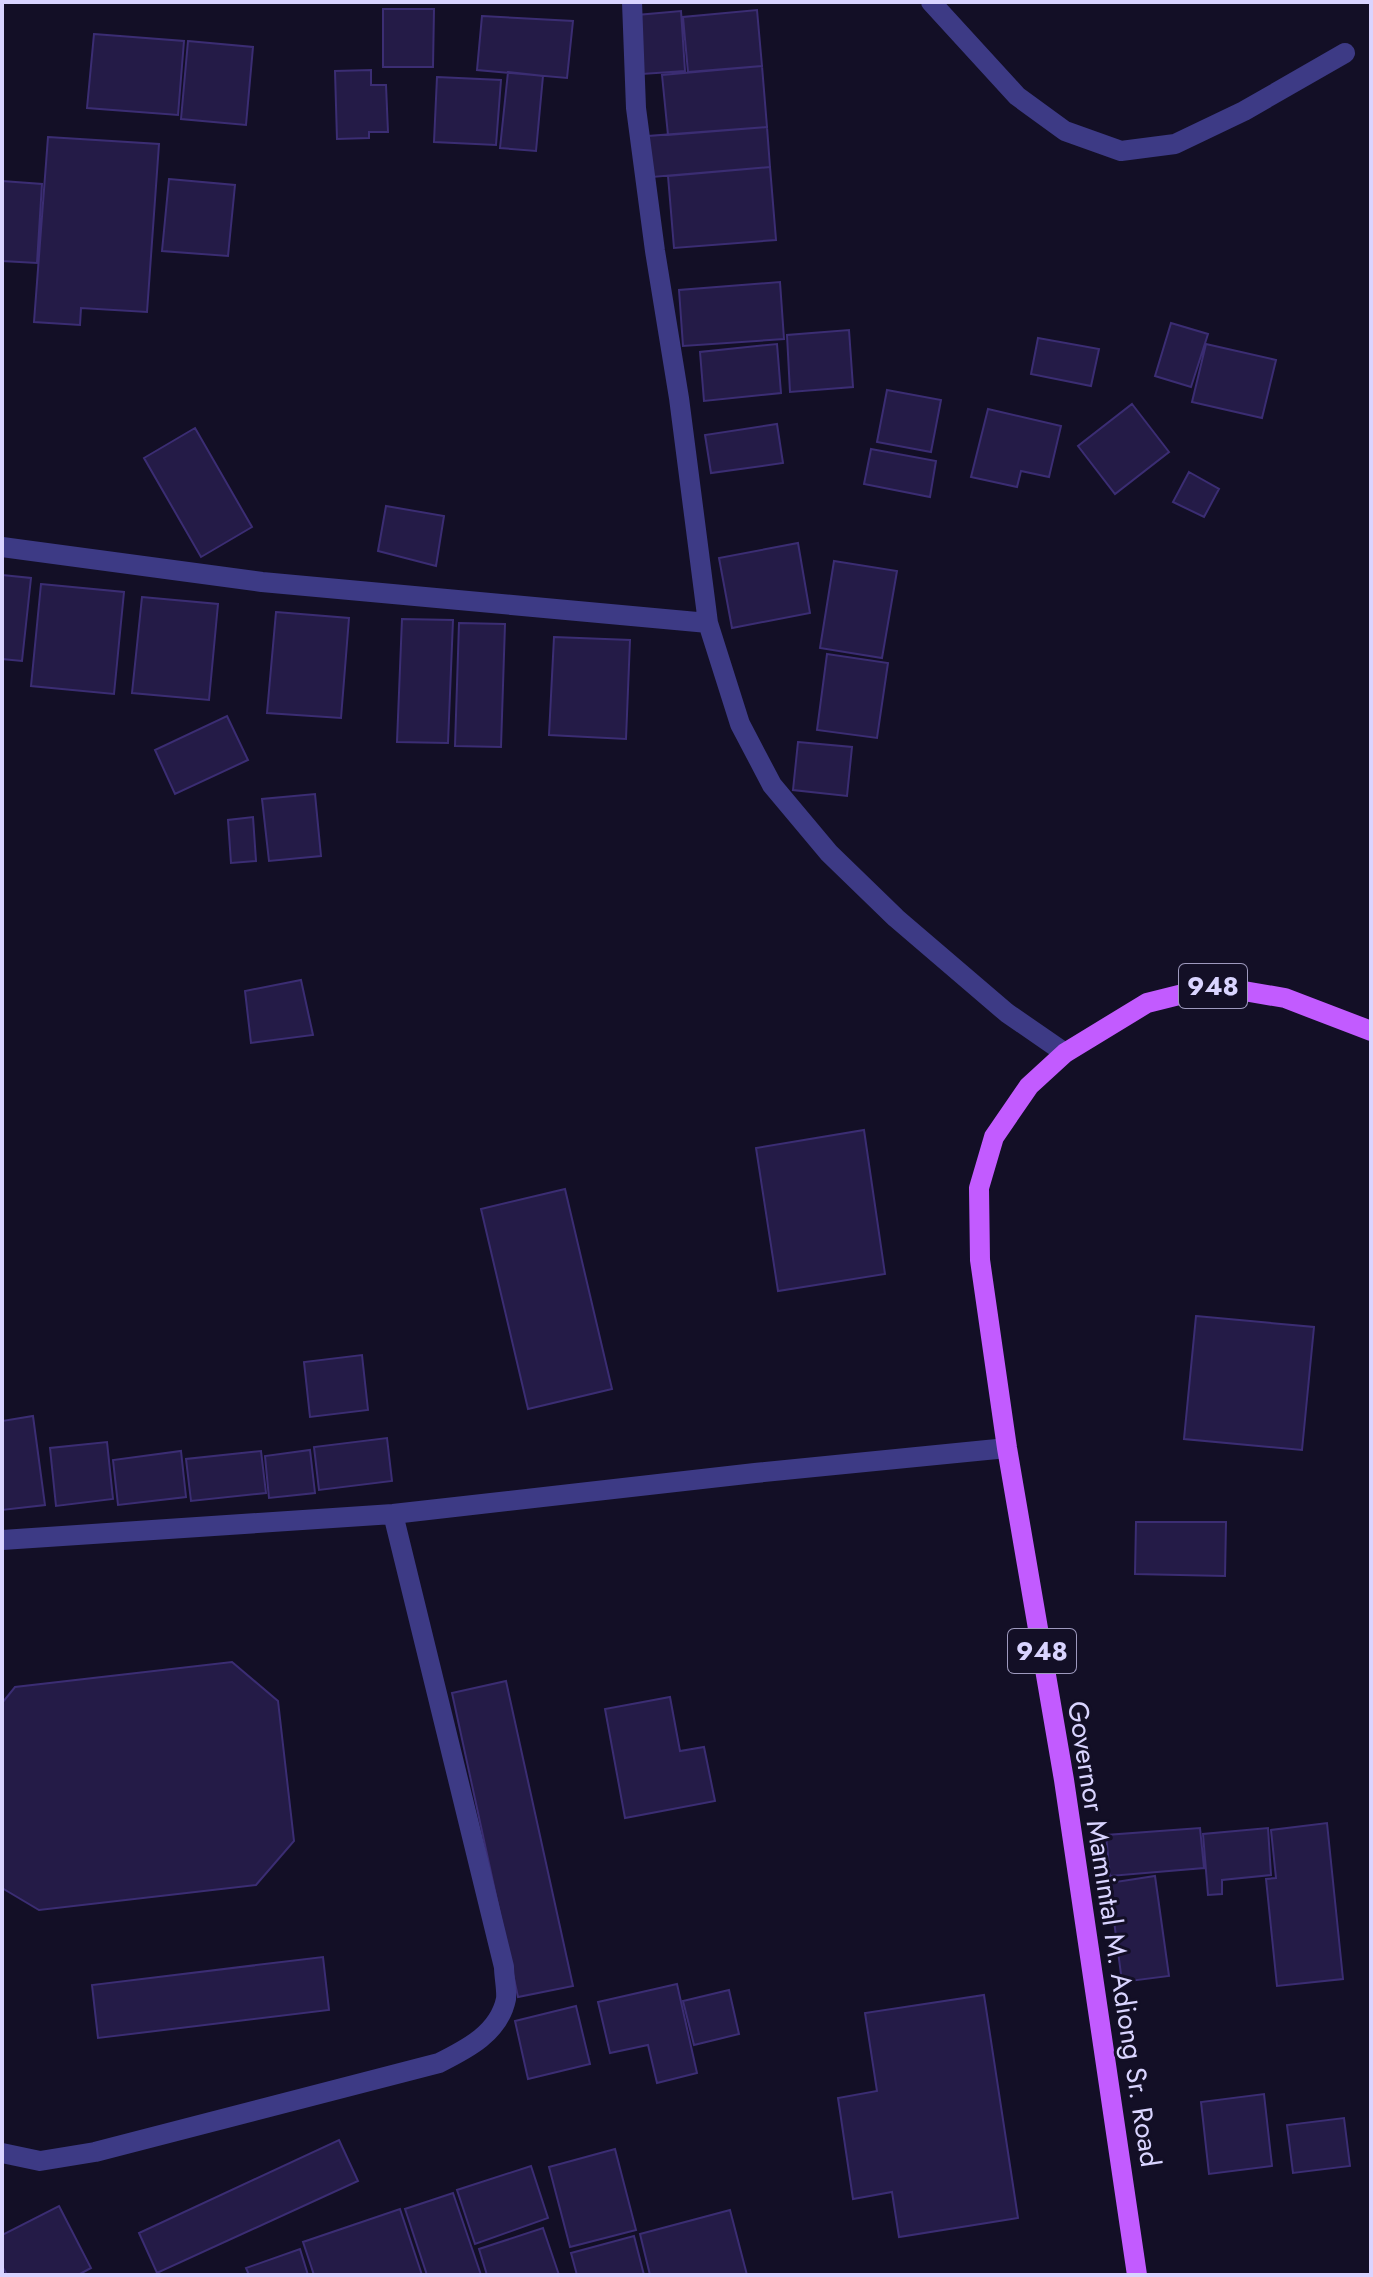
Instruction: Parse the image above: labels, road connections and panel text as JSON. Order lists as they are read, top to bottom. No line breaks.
{"streets":{"main road":["948","Governor Mamintal M. Adiong Sr. Road"]}}
